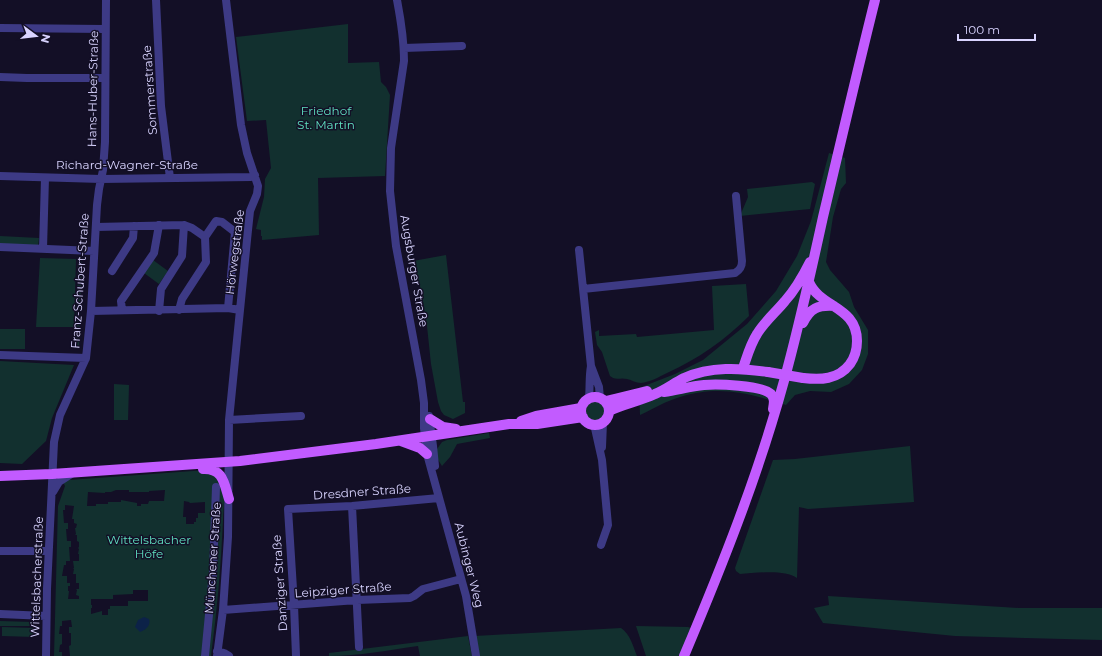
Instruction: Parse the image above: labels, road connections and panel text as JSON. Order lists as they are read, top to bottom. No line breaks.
{"streets":{"street":["Hans-Huber-Straße","Sommerstraße","Richard-Wagner-Straße","Hörwegstraße","Augsburger Straße","Franz-Schubert-Straße","Dresdner Straße","Münchener Straße","Aubinger Weg","Wittelsbacherstraße","Danziger Straße","Leipziger Straße"]},"crossings":[["Hans-Huber-Straße","Richard-Wagner-Straße"],["Hans-Huber-Straße","Franz-Schubert-Straße"],["Sommerstraße","Richard-Wagner-Straße"],["Richard-Wagner-Straße","Hörwegstraße"],["Richard-Wagner-Straße","Franz-Schubert-Straße"],["Hörwegstraße","Münchener Straße"],["Augsburger Straße","Aubinger Weg"],["Franz-Schubert-Straße","Wittelsbacherstraße"],["Dresdner Straße","Aubinger Weg"],["Dresdner Straße","Danziger Straße"],["Münchener Straße","Leipziger Straße"],["Aubinger Weg","Leipziger Straße"],["Danziger Straße","Leipziger Straße"]],"parks":["Friedhof St. Martin","Wittelsbacher Höfe"],"scale_bar":"100 m","north":"right"}
